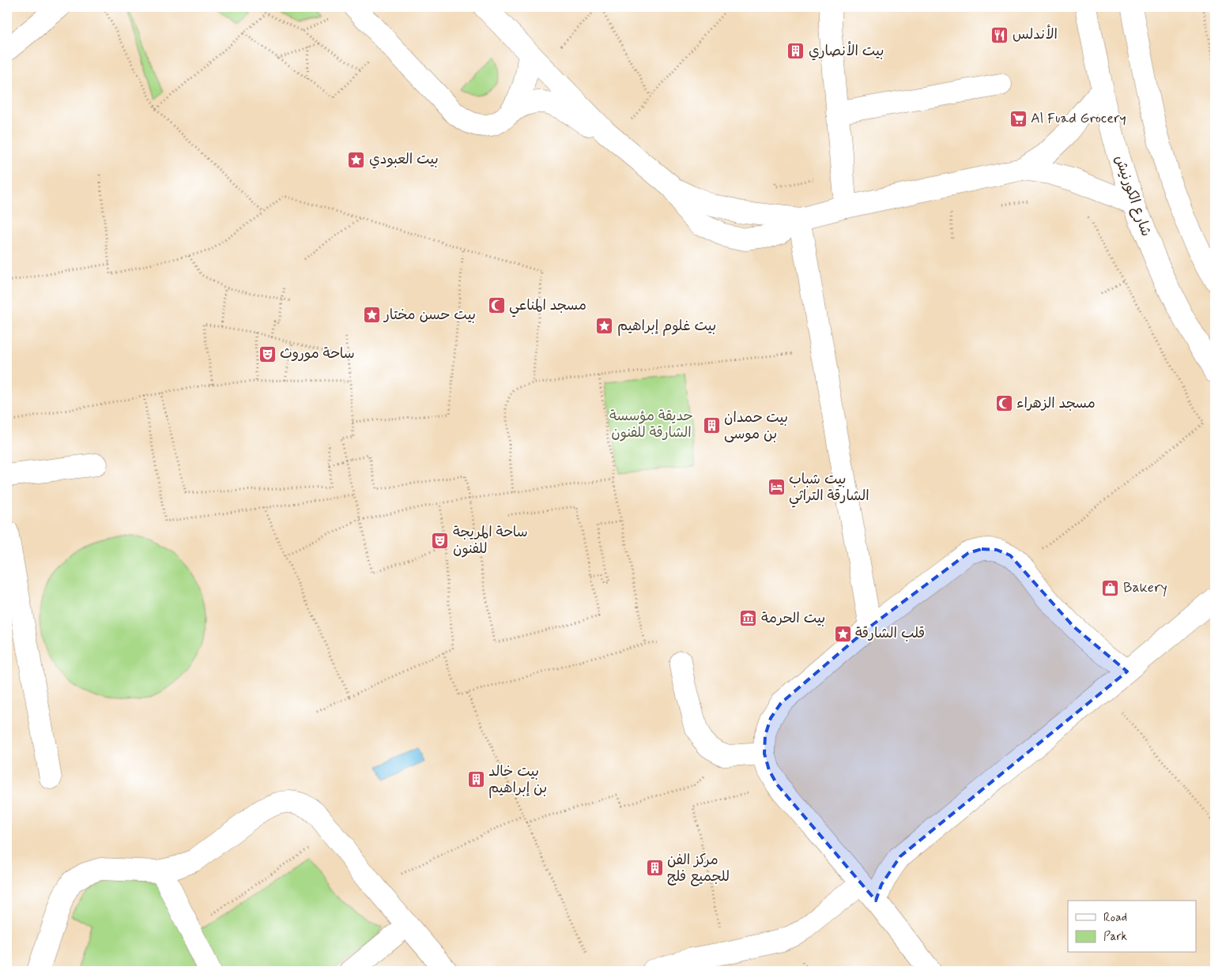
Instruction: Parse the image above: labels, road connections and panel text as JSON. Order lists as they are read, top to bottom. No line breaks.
{"streets":{"street":["شارع الكورنيش"]},"parks":["حديقة مؤسسة الشارقة للفنون"],"places":{"restaurant":["الأندلس"],"building":["بيت الأنصاري","بيت حمدان بن موسى","بيت خالد بن إبراهيم","مركز الفن للجميع فلج"],"supermarket":["Al Fuad Grocery"],"place":["بيت العبودي","بيت حسن مختار","بيت غلوم إبراهيم","قلب الشارقة"],"mosque":["مسجد المناعي","مسجد الزهراء"],"theatre":["ساحة موروث","ساحة المريجة للفنون"],"hotel":["بيت شباب الشارقة التراثي"],"shop":["Bakery"],"museum":["بيت الحرمة"]},"legend":["Road","Park"]}
